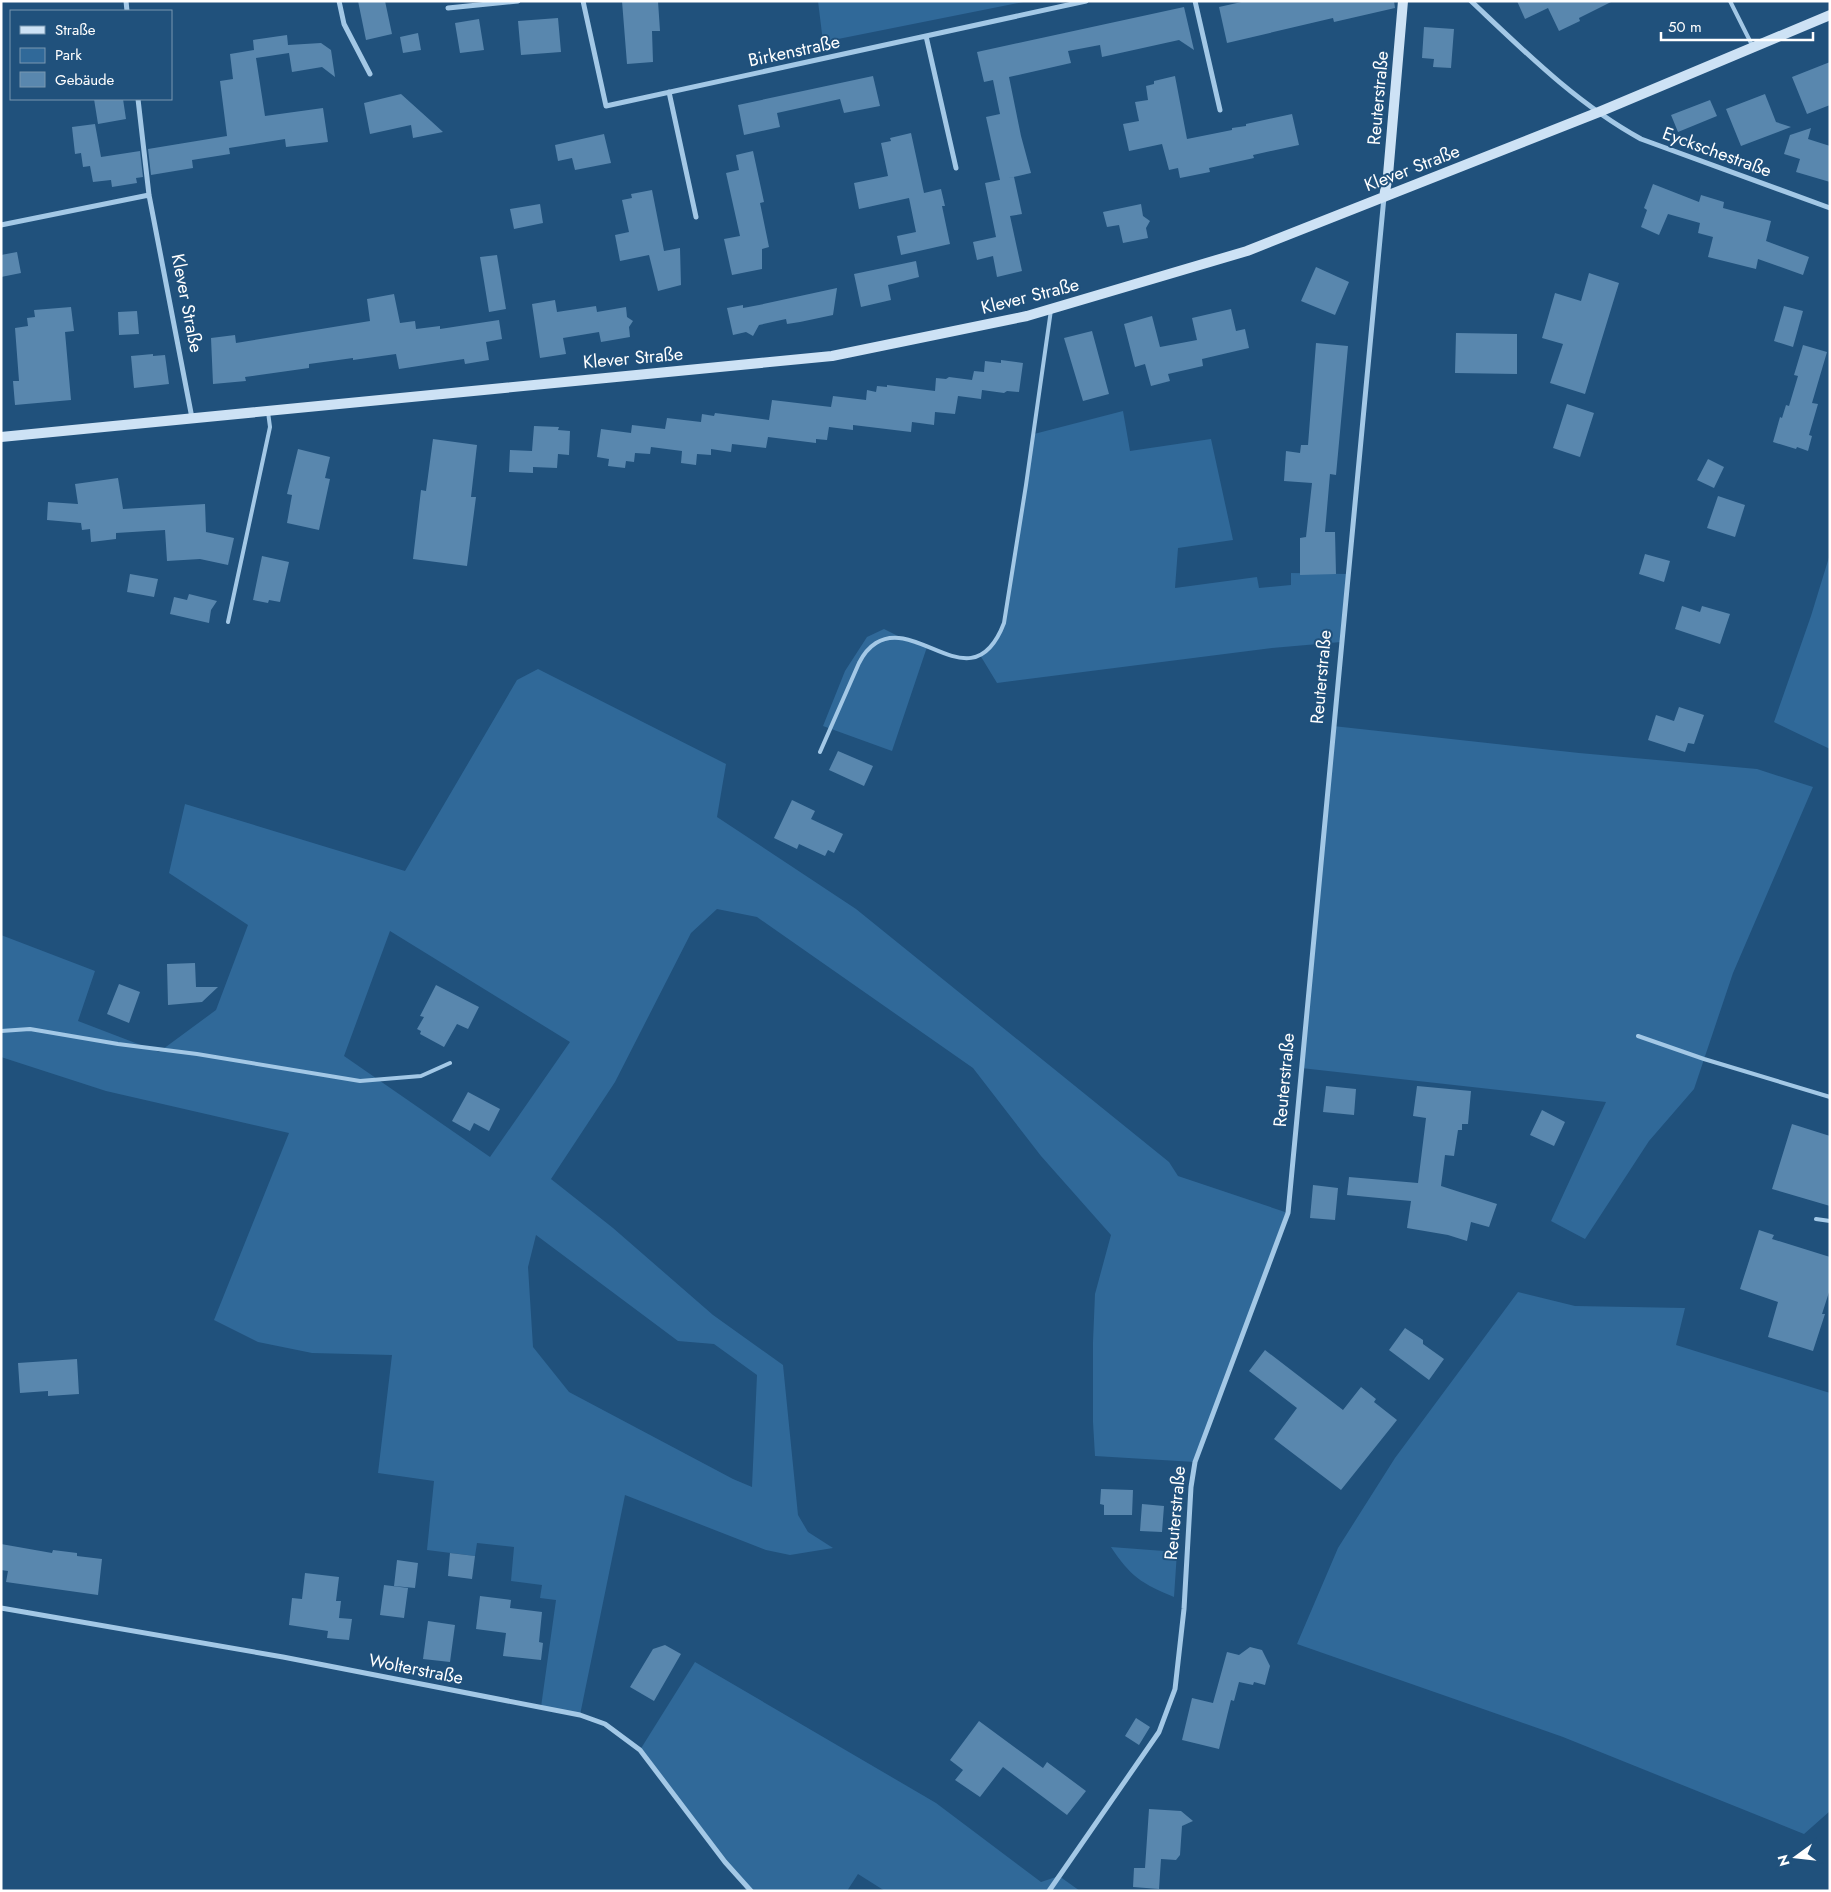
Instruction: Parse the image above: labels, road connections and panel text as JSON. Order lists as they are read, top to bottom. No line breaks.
{"streets":{"street":["Birkenstraße","Reuterstraße","Eyckschestraße","Klever Straße","Wolterstraße"]},"crossings":[["Reuterstraße","Klever Straße"],["Eyckschestraße","Klever Straße"]],"legend":["Straße","Park","Gebäude"],"scale_bar":"50 m","north":"left"}
